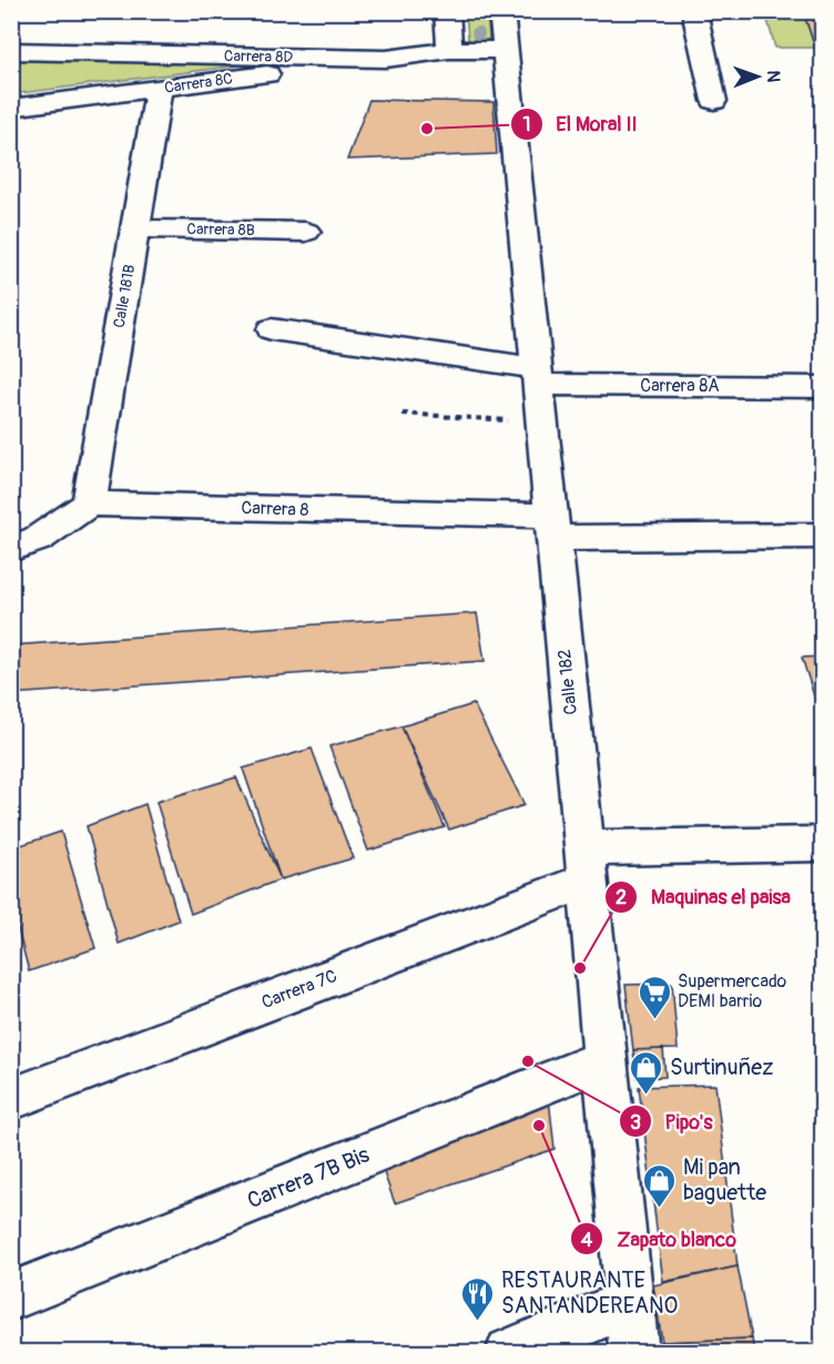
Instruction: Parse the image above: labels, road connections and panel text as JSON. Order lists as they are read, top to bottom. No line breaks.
{"streets":{"street":["Carrera 8D","Carrera 8C","Carrera 8B","Calle 181B","Carrera 8A","Carrera 8","Calle 182","Carrera 7C","Carrera 7B Bis"]},"crossings":[["Carrera 8D","Carrera 8C"],["Carrera 8D","Calle 182"],["Carrera 8C","Calle 181B"],["Carrera 8B","Calle 181B"],["Calle 181B","Carrera 8"],["Carrera 8A","Calle 182"],["Carrera 8","Calle 182"],["Calle 182","Carrera 7C"],["Calle 182","Carrera 7B Bis"]],"places":{"other":["El Moral II","Maquinas el paisa","Pipo's","Zapato blanco"],"supermarket":["Supermercado DEMI barrio"],"shop":["Surtinuñez","Mi pan baguette"],"restaurant":["RESTAURANTE SANTANDEREANO"]},"north":"right"}
